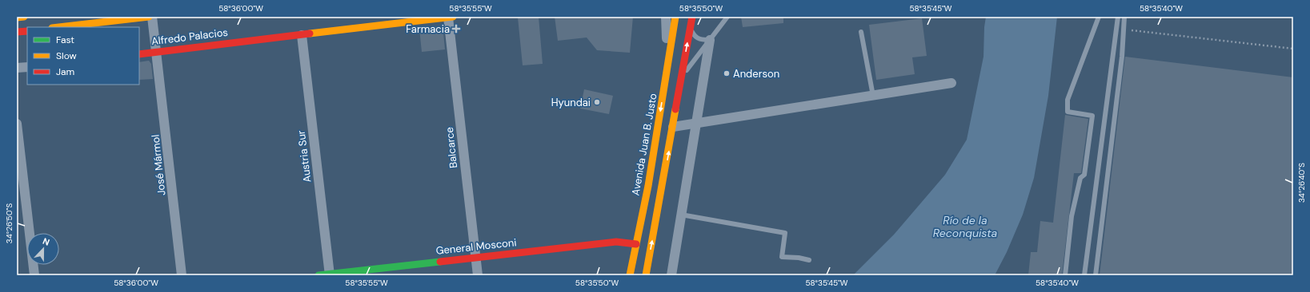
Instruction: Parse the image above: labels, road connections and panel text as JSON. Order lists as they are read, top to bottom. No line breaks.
{"streets":{"main road":["Alfredo Palacios","Avenida Juan B. Justo","General Mosconi"],"street":["Balcarce","Austria Sur","José Mármol"]},"crossings":[["Alfredo Palacios","Balcarce"],["Alfredo Palacios","Austria Sur"],["Alfredo Palacios","José Mármol"],["Avenida Juan B. Justo","General Mosconi"],["Balcarce","General Mosconi"],["Austria Sur","General Mosconi"]],"water":["Río de la Reconquista"],"places":{"health":["Farmacia"],"other":["Anderson","Hyundai"]},"legend":["Fast","Slow","Jam"],"north":"top","coordinates":["58°36'00\"W","58°35'55\"W","58°35'50\"W","58°35'45\"W","58°35'40\"W","34°26'40\"S","34°26'50\"S"]}
